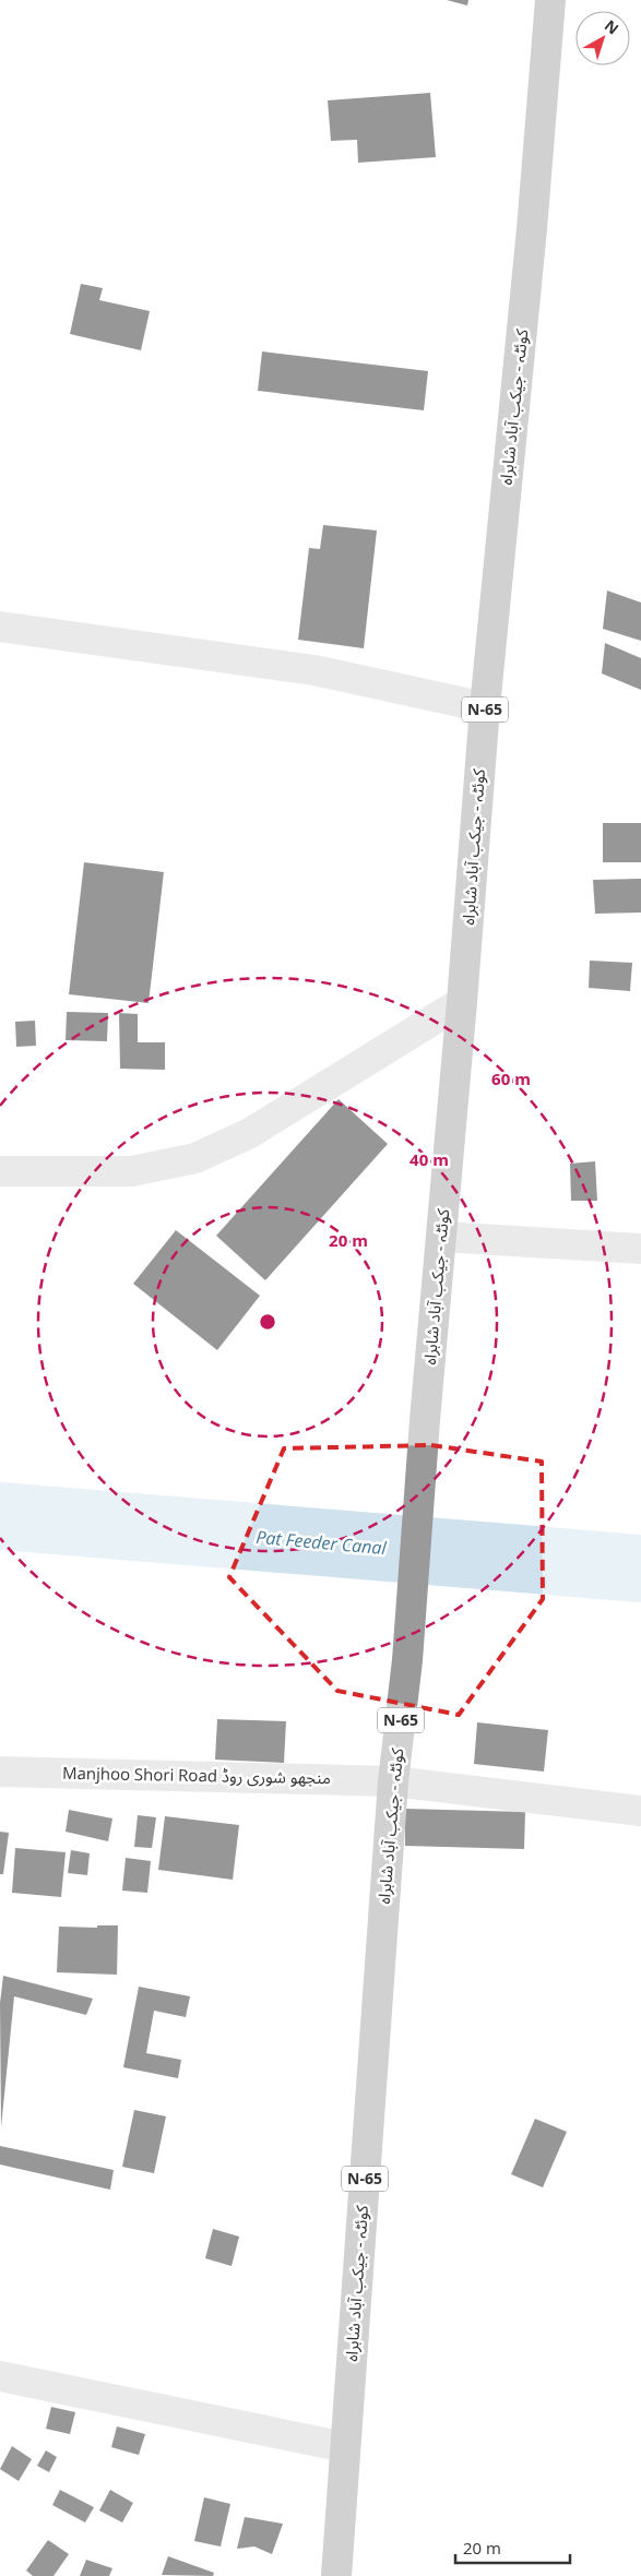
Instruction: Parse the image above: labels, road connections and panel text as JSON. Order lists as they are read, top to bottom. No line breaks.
{"streets":{"highway":["کوئٹہ - جیکب آباد شاہراہ","N-65"],"street":["Manjhoo Shori Road منجھو شوری روڈ"]},"crossings":[["کوئٹہ - جیکب آباد شاہراہ","Manjhoo Shori Road منجھو شوری روڈ"]],"water":["Pat Feeder Canal"],"scale_bar":"20 m","north":"top right","rings":["60 m","40 m","20 m"]}
